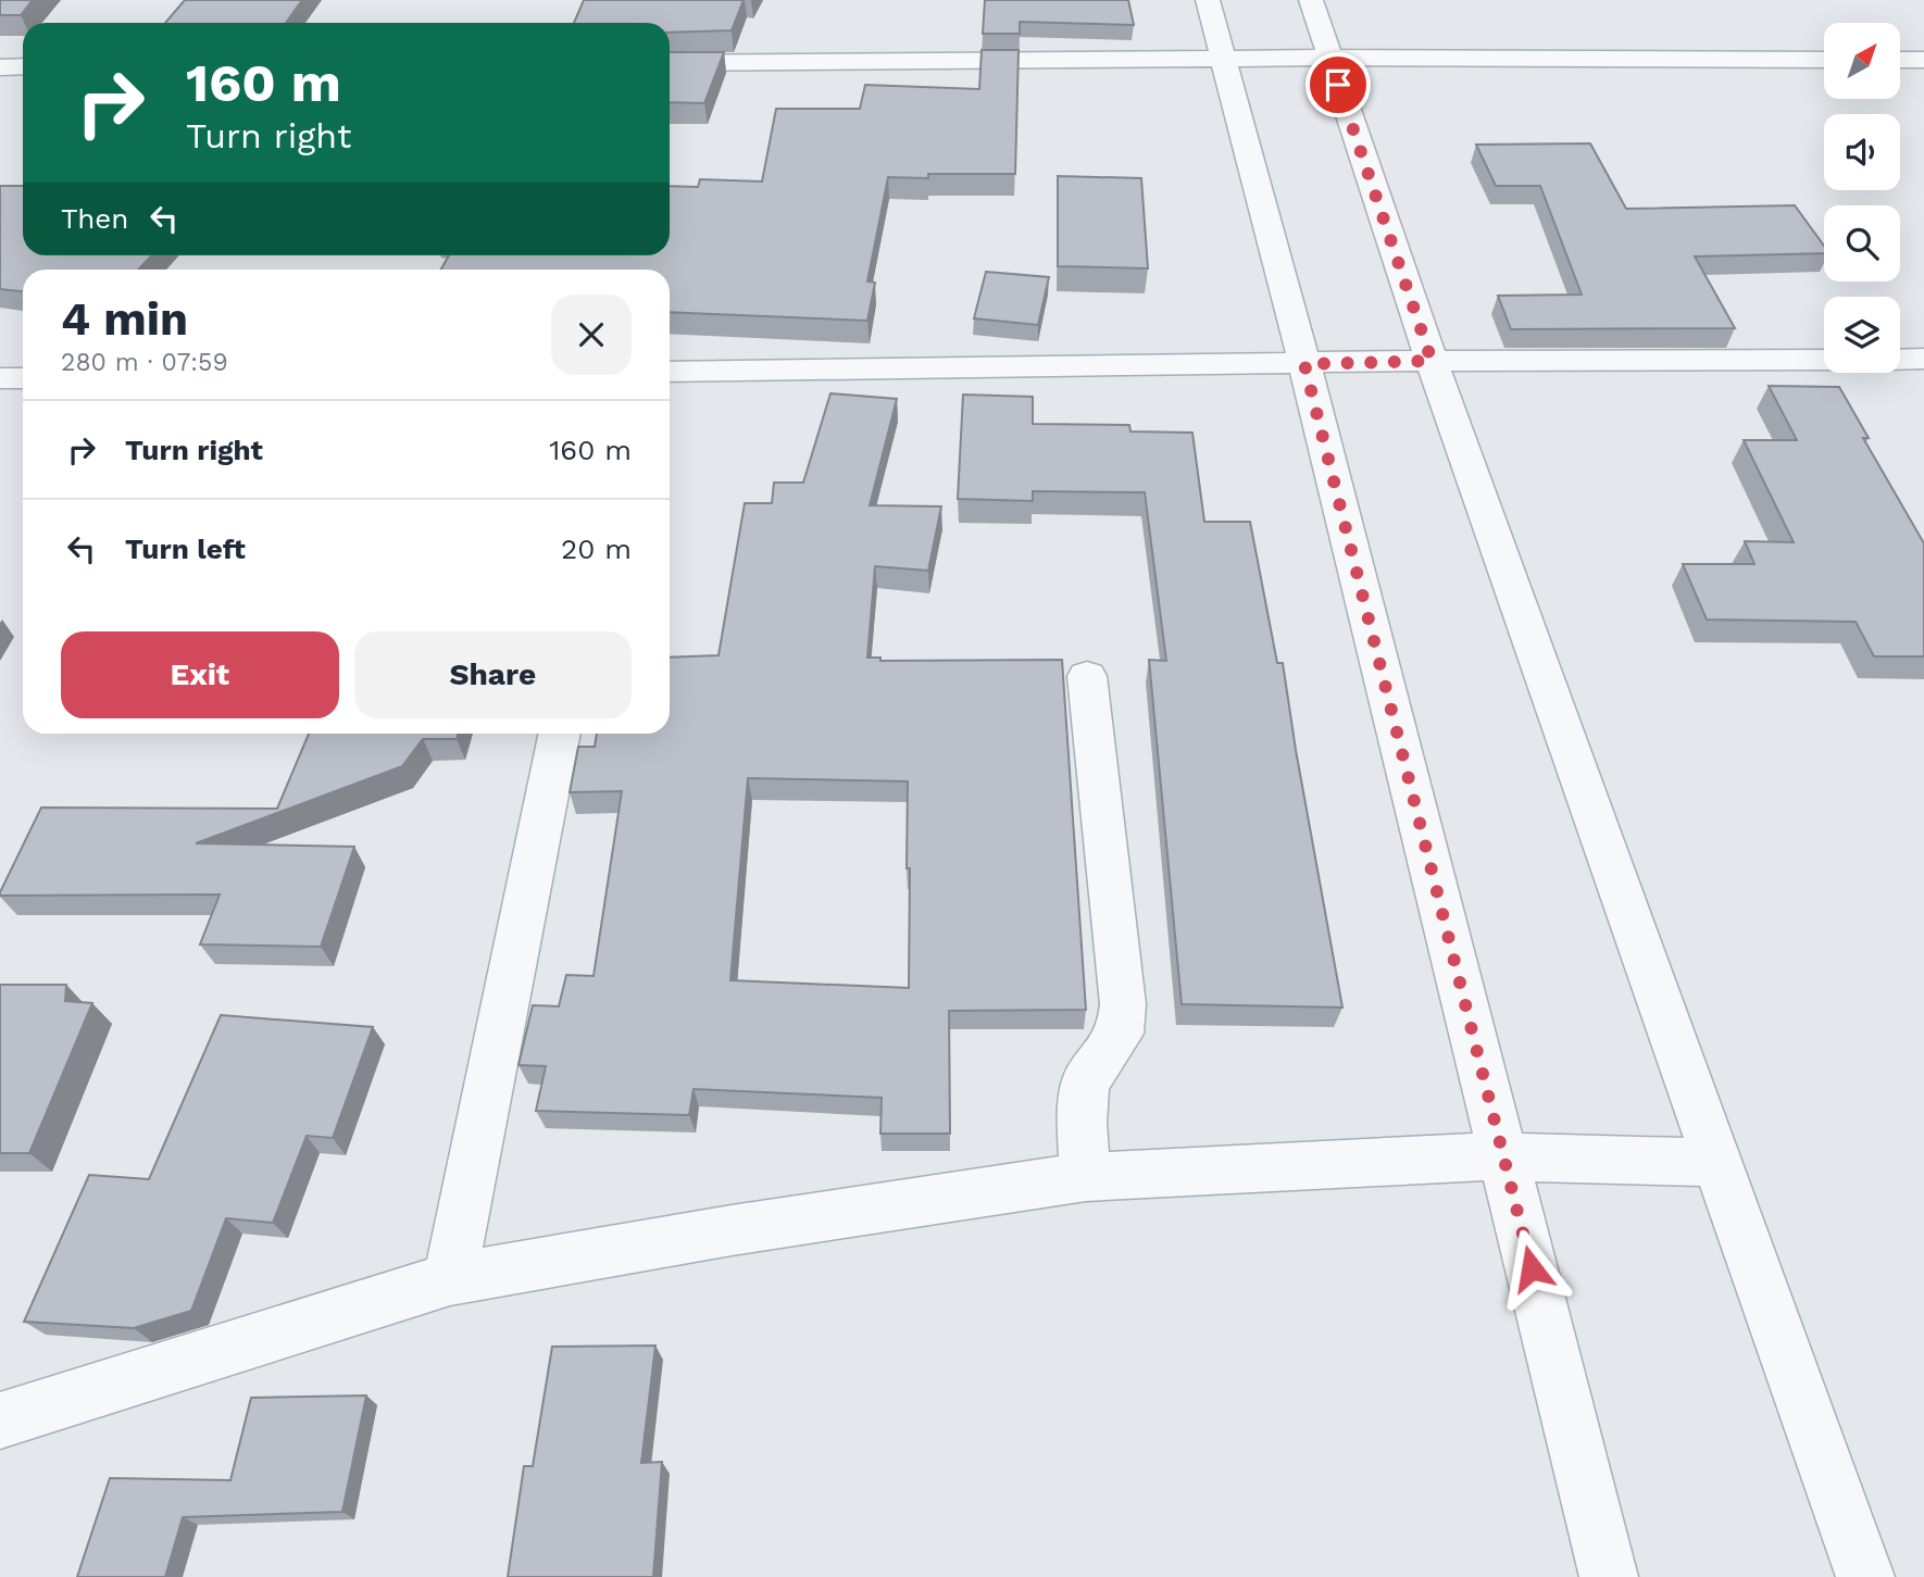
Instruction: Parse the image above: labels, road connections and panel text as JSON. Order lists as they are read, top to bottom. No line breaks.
{"north":"top right","page":{"turn":["160 m","Turn right"],"then":"Then","heading":["4 min","280 m · 07:59"],"list":[{"name":"Turn right","value":"160 m"},{"name":"Turn left","value":"20 m"}],"buttons":["Exit","Share"]}}
